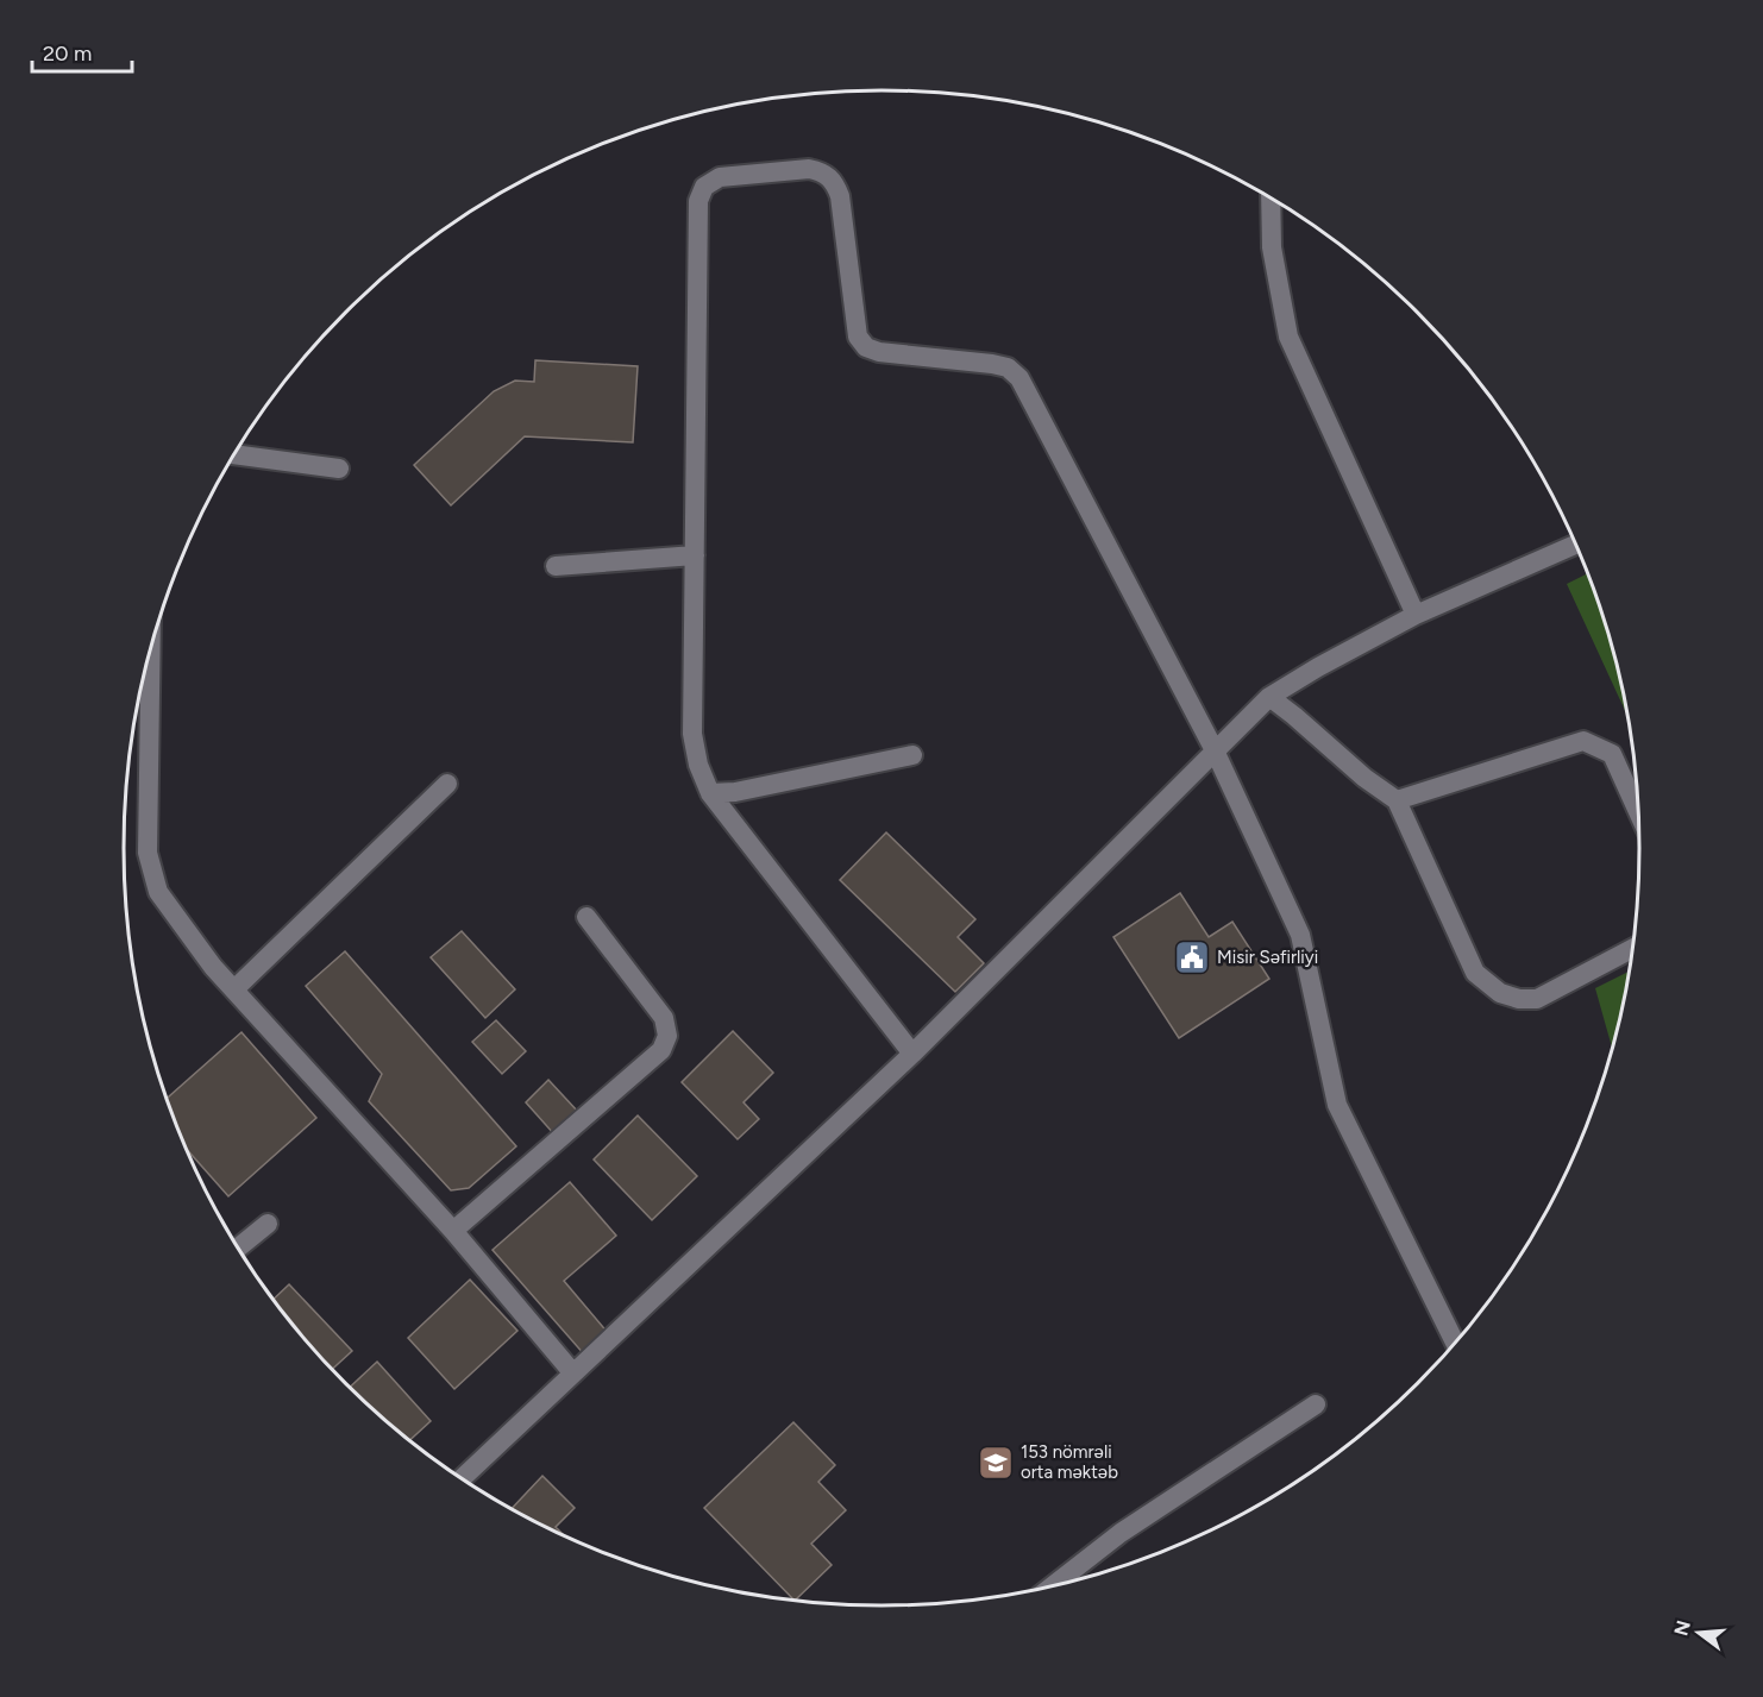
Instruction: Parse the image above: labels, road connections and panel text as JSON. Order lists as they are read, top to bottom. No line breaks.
{"places":{"public building":["Misir Səfirliyi"],"school or university":["153 nömrəli orta məktəb"]},"scale_bar":"20 m","north":"left"}
